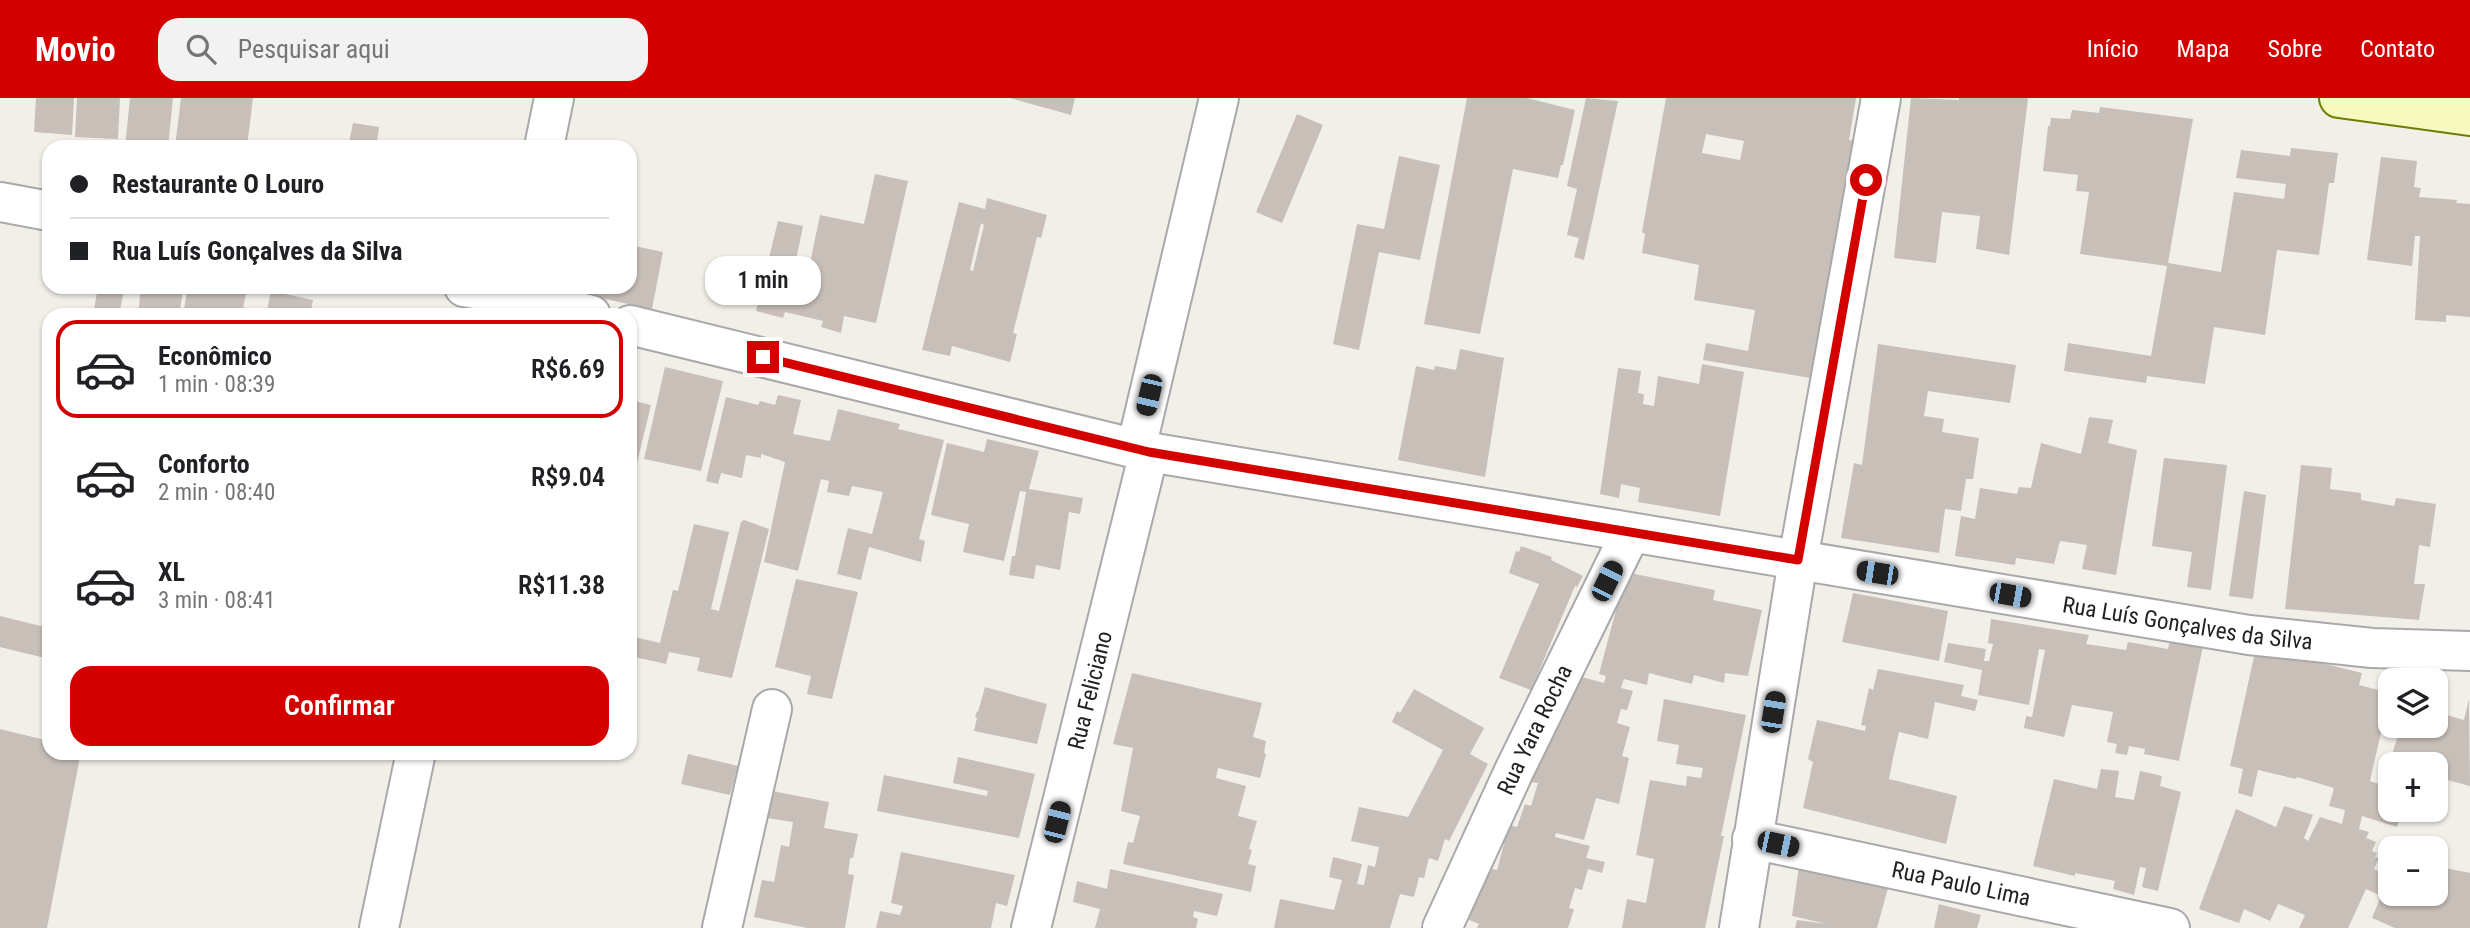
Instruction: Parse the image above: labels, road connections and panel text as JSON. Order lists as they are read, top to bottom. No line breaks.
{"streets":{"street":["Rua Luís Gonçalves da Silva","Rua Feliciano","Rua Yara Rocha","Rua Paulo Lima"]},"crossings":[["Rua Luís Gonçalves da Silva","Rua Feliciano"],["Rua Luís Gonçalves da Silva","Rua Yara Rocha"]],"page":{"header":"Movio","search":"Pesquisar aqui","nav":["Início","Mapa","Sobre","Contato"],"banner":["Restaurante O Louro","Rua Luís Gonçalves da Silva"],"bubble":"1 min","list":[{"name":"Econômico","note":"1 min · 08:39","value":"R$6.69"},{"name":"Conforto","note":"2 min · 08:40","value":"R$9.04"},{"name":"XL","note":"3 min · 08:41","value":"R$11.38"}],"buttons":"Confirmar","map_buttons":["+","−"]}}
